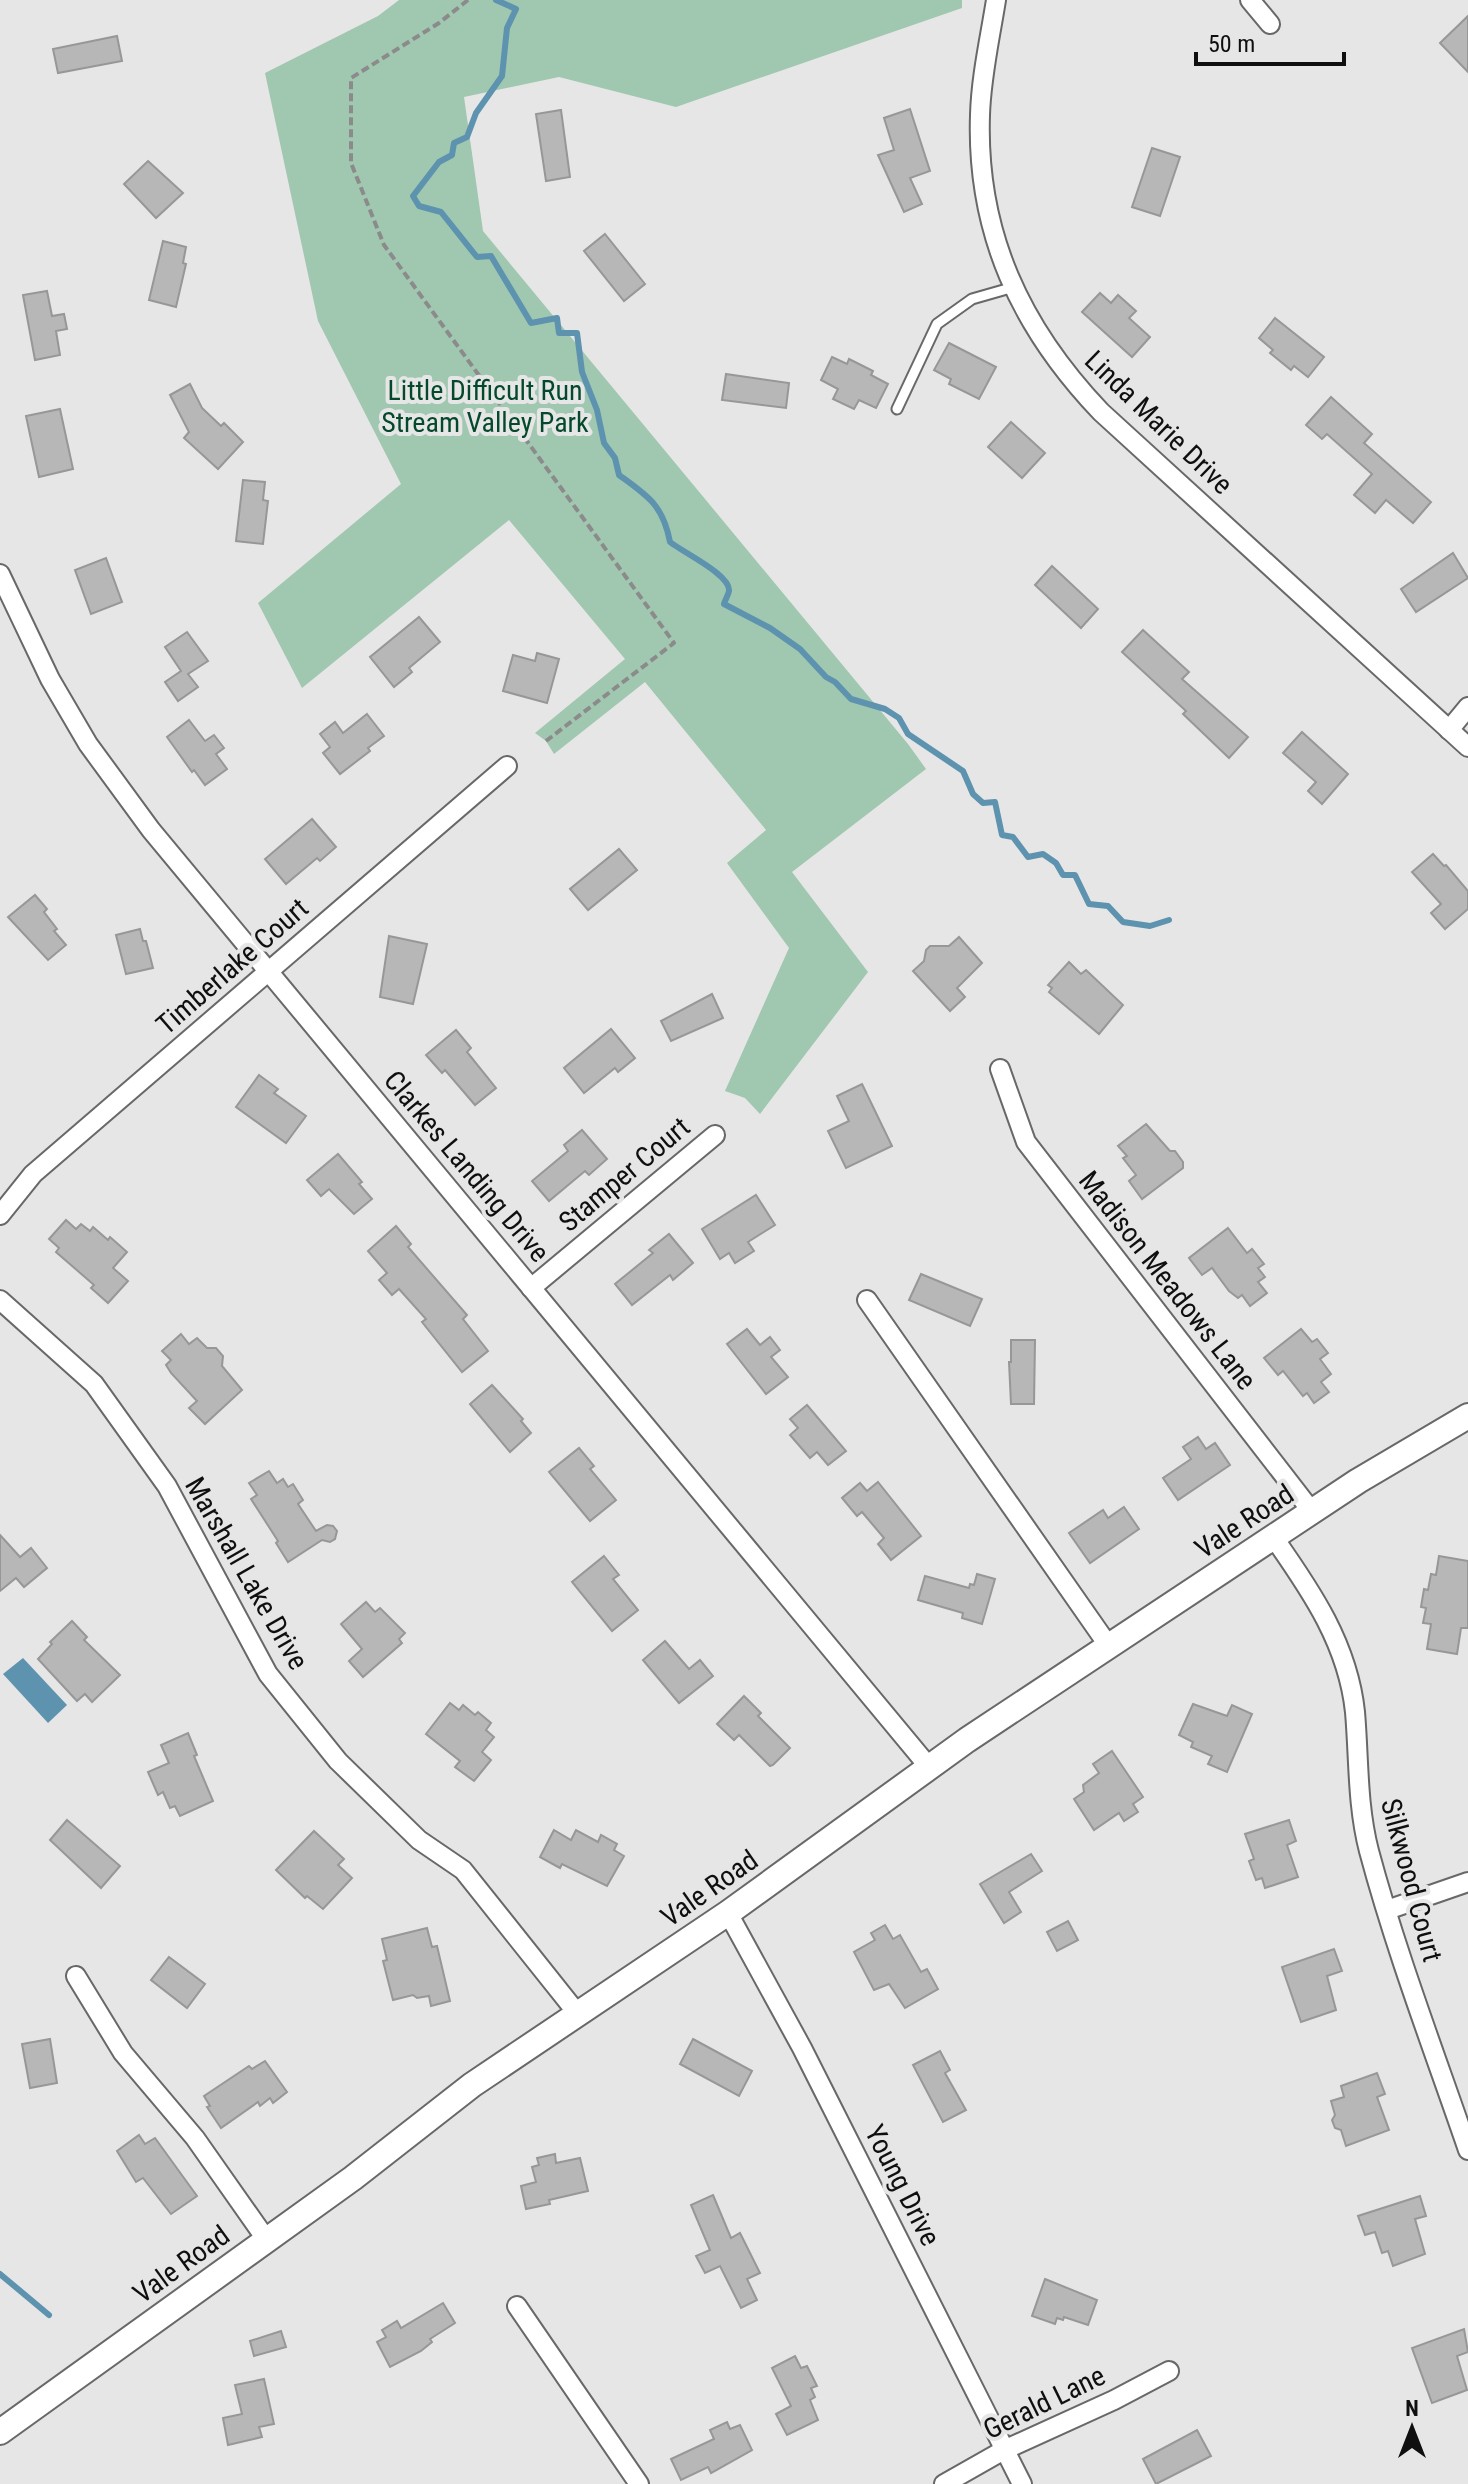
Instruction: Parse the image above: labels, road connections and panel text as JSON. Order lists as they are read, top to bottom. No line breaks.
{"streets":{"main road":["Vale Road"],"street":["Linda Marie Drive","Timberlake Court","Clarkes Landing Drive","Stamper Court","Madison Meadows Lane","Marshall Lake Drive","Silkwood Court","Young Drive","Gerald Lane"]},"crossings":[["Timberlake Court","Clarkes Landing Drive"],["Clarkes Landing Drive","Stamper Court"],["Clarkes Landing Drive","Vale Road"],["Madison Meadows Lane","Vale Road"],["Vale Road","Marshall Lake Drive"],["Vale Road","Silkwood Court"],["Vale Road","Young Drive"],["Young Drive","Gerald Lane"]],"parks":["Little Difficult Run Stream Valley Park"],"scale_bar":"50 m","north":"top"}
